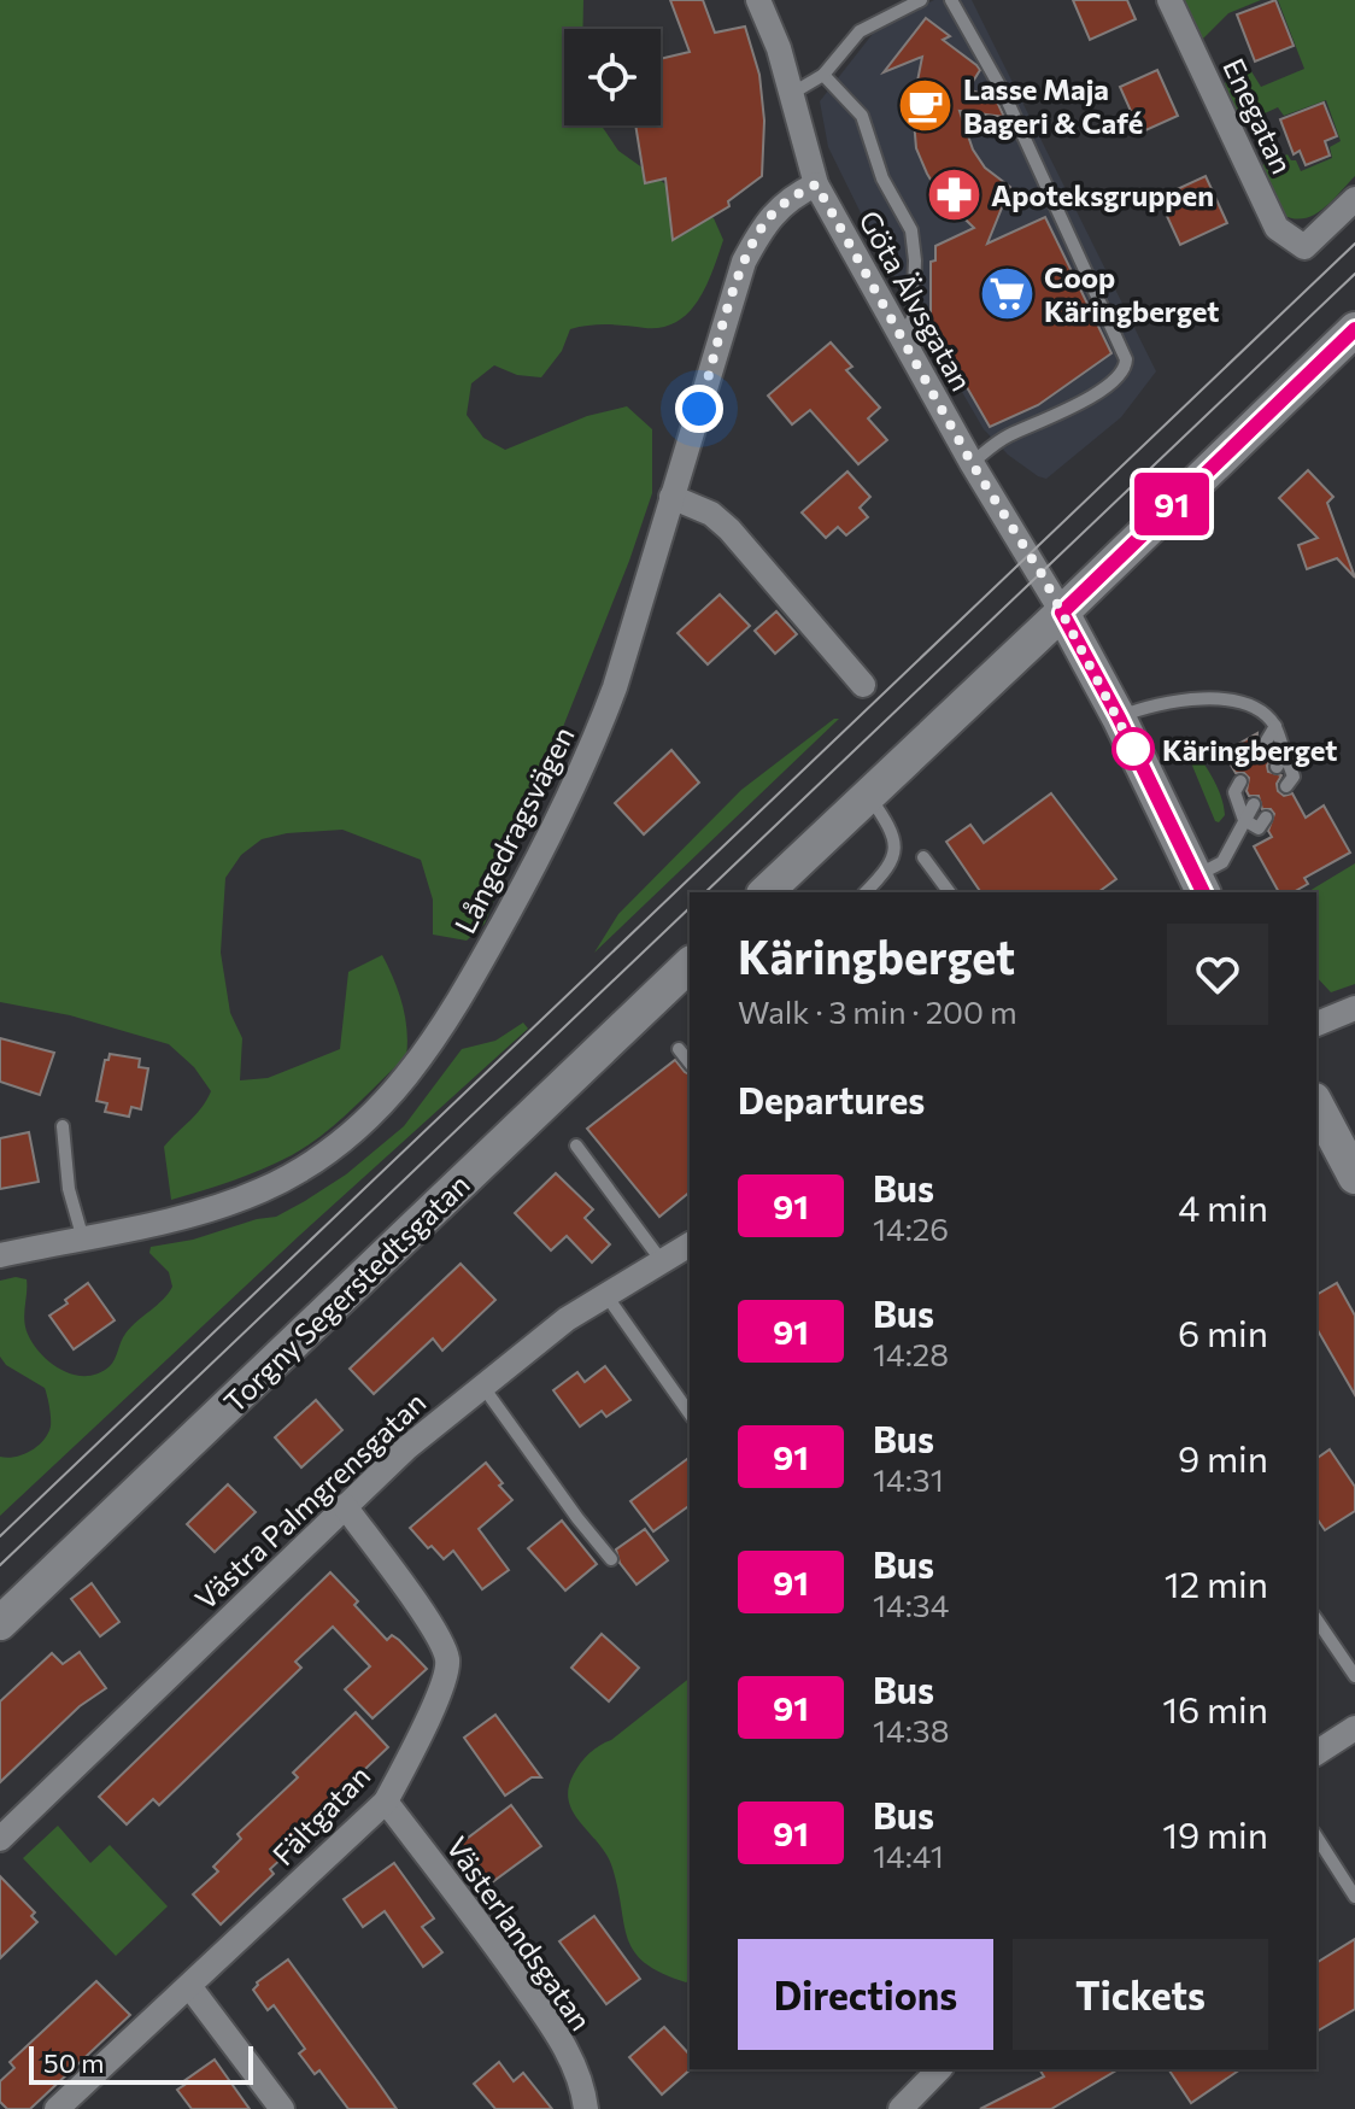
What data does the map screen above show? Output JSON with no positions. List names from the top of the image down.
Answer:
{
  "streets": {
    "street": [
      "Enegatan",
      "Göta Älvsgatan",
      "Långedragsvägen",
      "Torgny Segerstedtsgatan",
      "Västra Palmgrensgatan",
      "Fältgatan",
      "Västerlandsgatan"
    ]
  },
  "crossings": [
    ["Göta Älvsgatan", "Långedragsvägen"],
    ["Västra Palmgrensgatan", "Fältgatan"],
    ["Fältgatan", "Västerlandsgatan"]
  ],
  "places": {
    "cafe": ["Lasse Maja Bageri & Café"],
    "pharmacy": ["Apoteksgruppen"],
    "supermarket": ["Coop Käringberget"],
    "other": ["Käringberget"]
  },
  "lines": ["bus line 91"],
  "scale_bar": "50 m",
  "page": {
    "on_map": "91",
    "heading": [
      ["Käringberget", "Walk · 3 min · 200 m"],
      "Departures"
    ],
    "list": [
      {
        "mark": "91",
        "name": "Bus",
        "note": "14:26",
        "value": "4 min"
      },
      {
        "mark": "91",
        "name": "Bus",
        "note": "14:28",
        "value": "6 min"
      },
      {
        "mark": "91",
        "name": "Bus",
        "note": "14:31",
        "value": "9 min"
      },
      {
        "mark": "91",
        "name": "Bus",
        "note": "14:34",
        "value": "12 min"
      },
      {
        "mark": "91",
        "name": "Bus",
        "note": "14:38",
        "value": "16 min"
      },
      {
        "mark": "91",
        "name": "Bus",
        "note": "14:41",
        "value": "19 min"
      }
    ],
    "buttons": ["Directions", "Tickets"],
    "scale": "50 m"
  }
}
